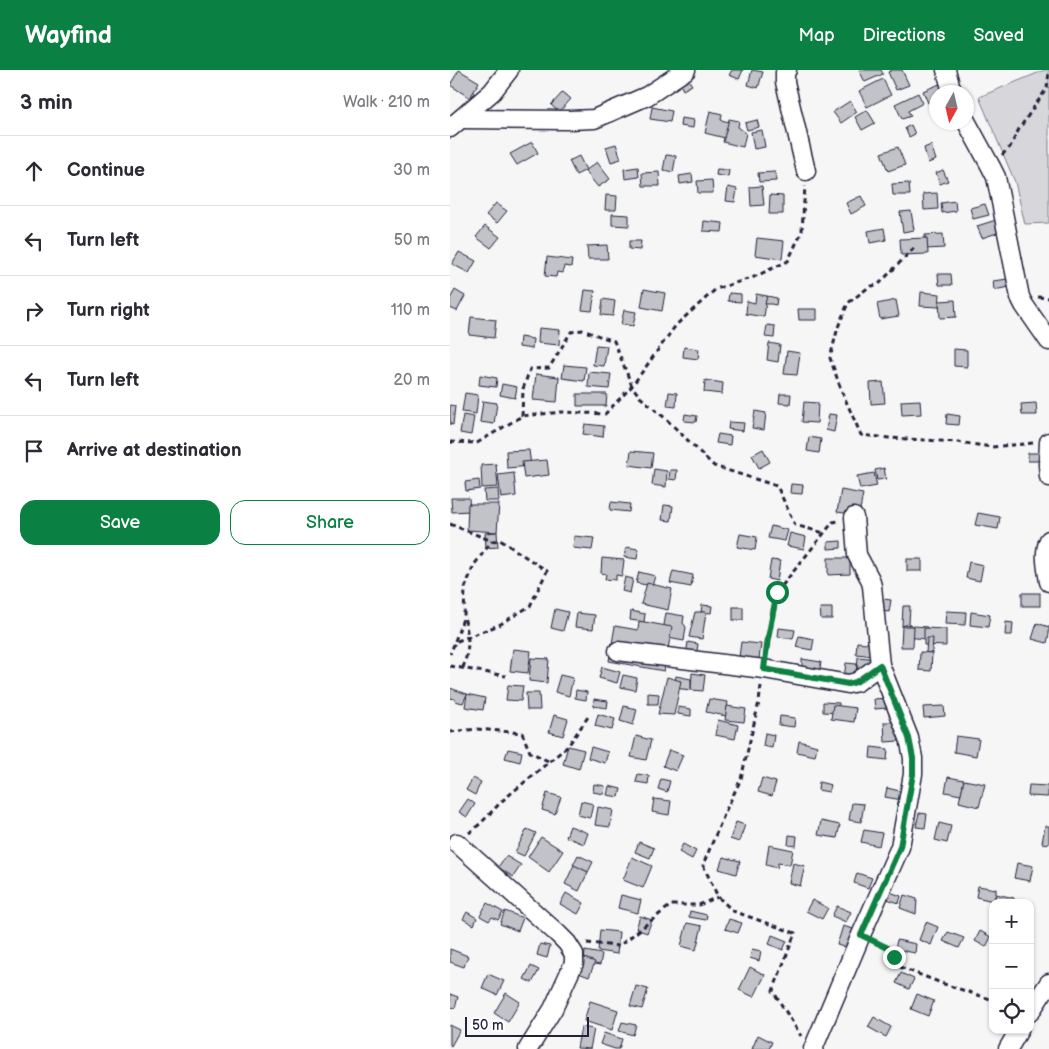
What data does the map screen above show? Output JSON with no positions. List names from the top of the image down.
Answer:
{
  "scale_bar": "50 m",
  "north": "bottom",
  "page": {
    "header": "Wayfind",
    "nav": ["Map", "Directions", "Saved"],
    "heading": ["3 min", "Walk · 210 m"],
    "list": [
      ["Continue", "30 m"],
      ["Turn left", "50 m"],
      ["Turn right", "110 m"],
      ["Turn left", "20 m"],
      "Arrive at destination"
    ],
    "buttons": ["Save", "Share"],
    "map_buttons": ["+", "−"],
    "scale": "50 m"
  }
}
